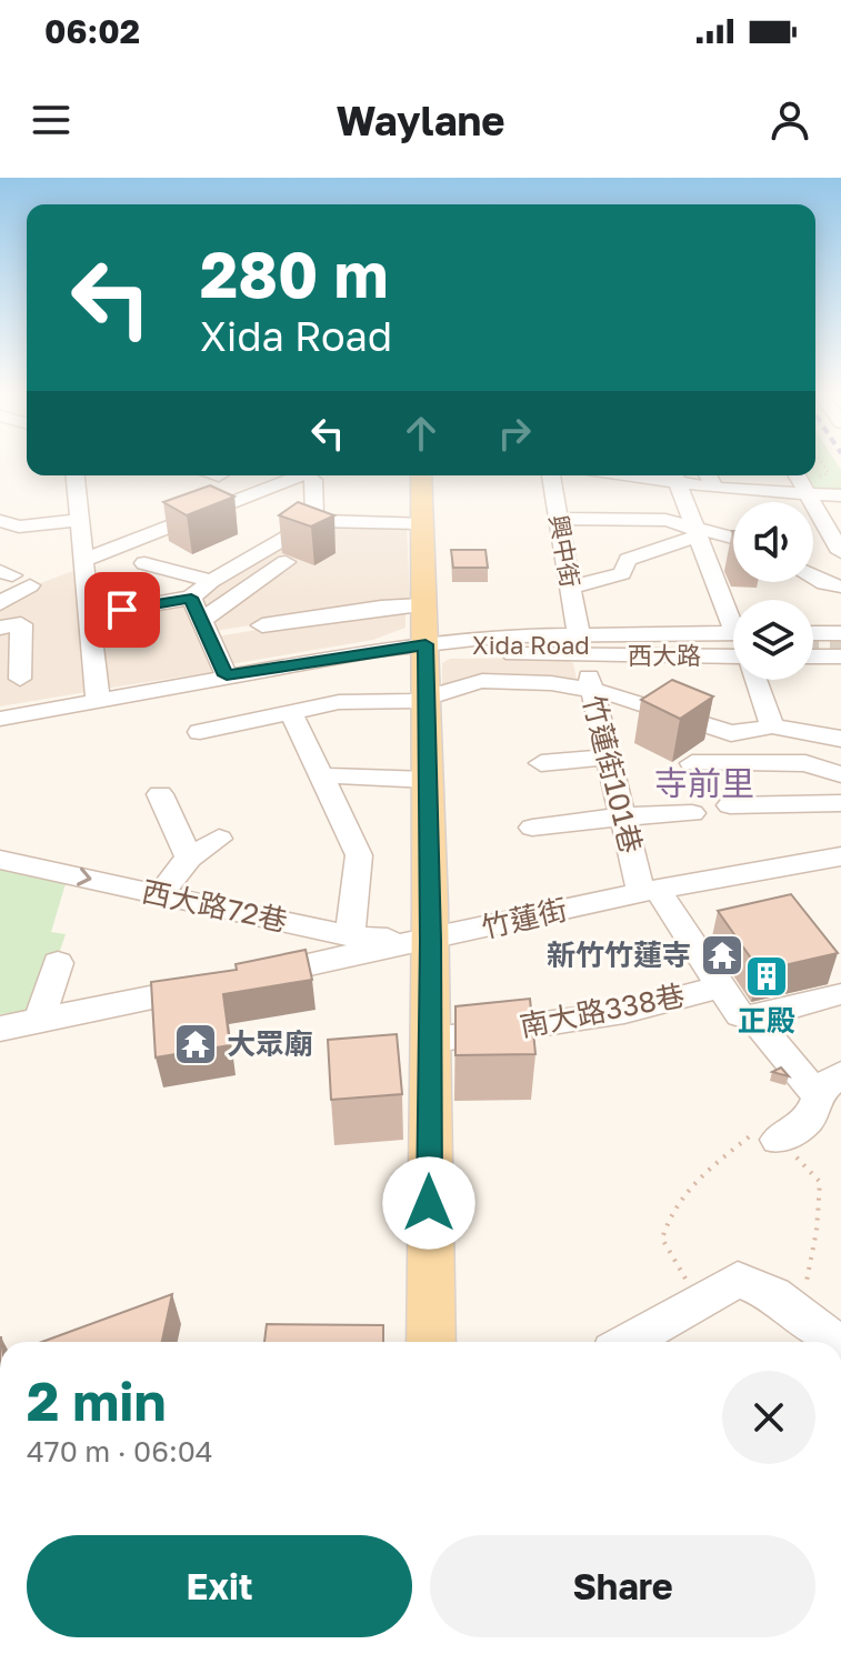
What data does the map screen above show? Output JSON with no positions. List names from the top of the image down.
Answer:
{
  "streets": {
    "street": [
      "興中街",
      "Xida Road",
      "西大路",
      "竹蓮街101巷",
      "西大路72巷",
      "竹蓮街",
      "南大路338巷"
    ]
  },
  "crossings": [
    ["興中街", "西大路"],
    ["興中街", "竹蓮街101巷"],
    ["Xida Road", "西大路"],
    ["西大路", "竹蓮街101巷"],
    ["竹蓮街101巷", "竹蓮街"],
    ["竹蓮街101巷", "南大路338巷"],
    ["西大路72巷", "竹蓮街"],
    ["竹蓮街", "南大路338巷"]
  ],
  "one_way": ["西大路72巷"],
  "districts": ["寺前里"],
  "places": {
    "temple": ["新竹竹蓮寺", "大眾廟"],
    "building": ["正殿"]
  },
  "page": {
    "status": "06:02",
    "header": "Waylane",
    "turn": ["280 m", "Xida Road"],
    "heading": ["2 min", "470 m · 06:04"],
    "buttons": ["Exit", "Share"]
  }
}
